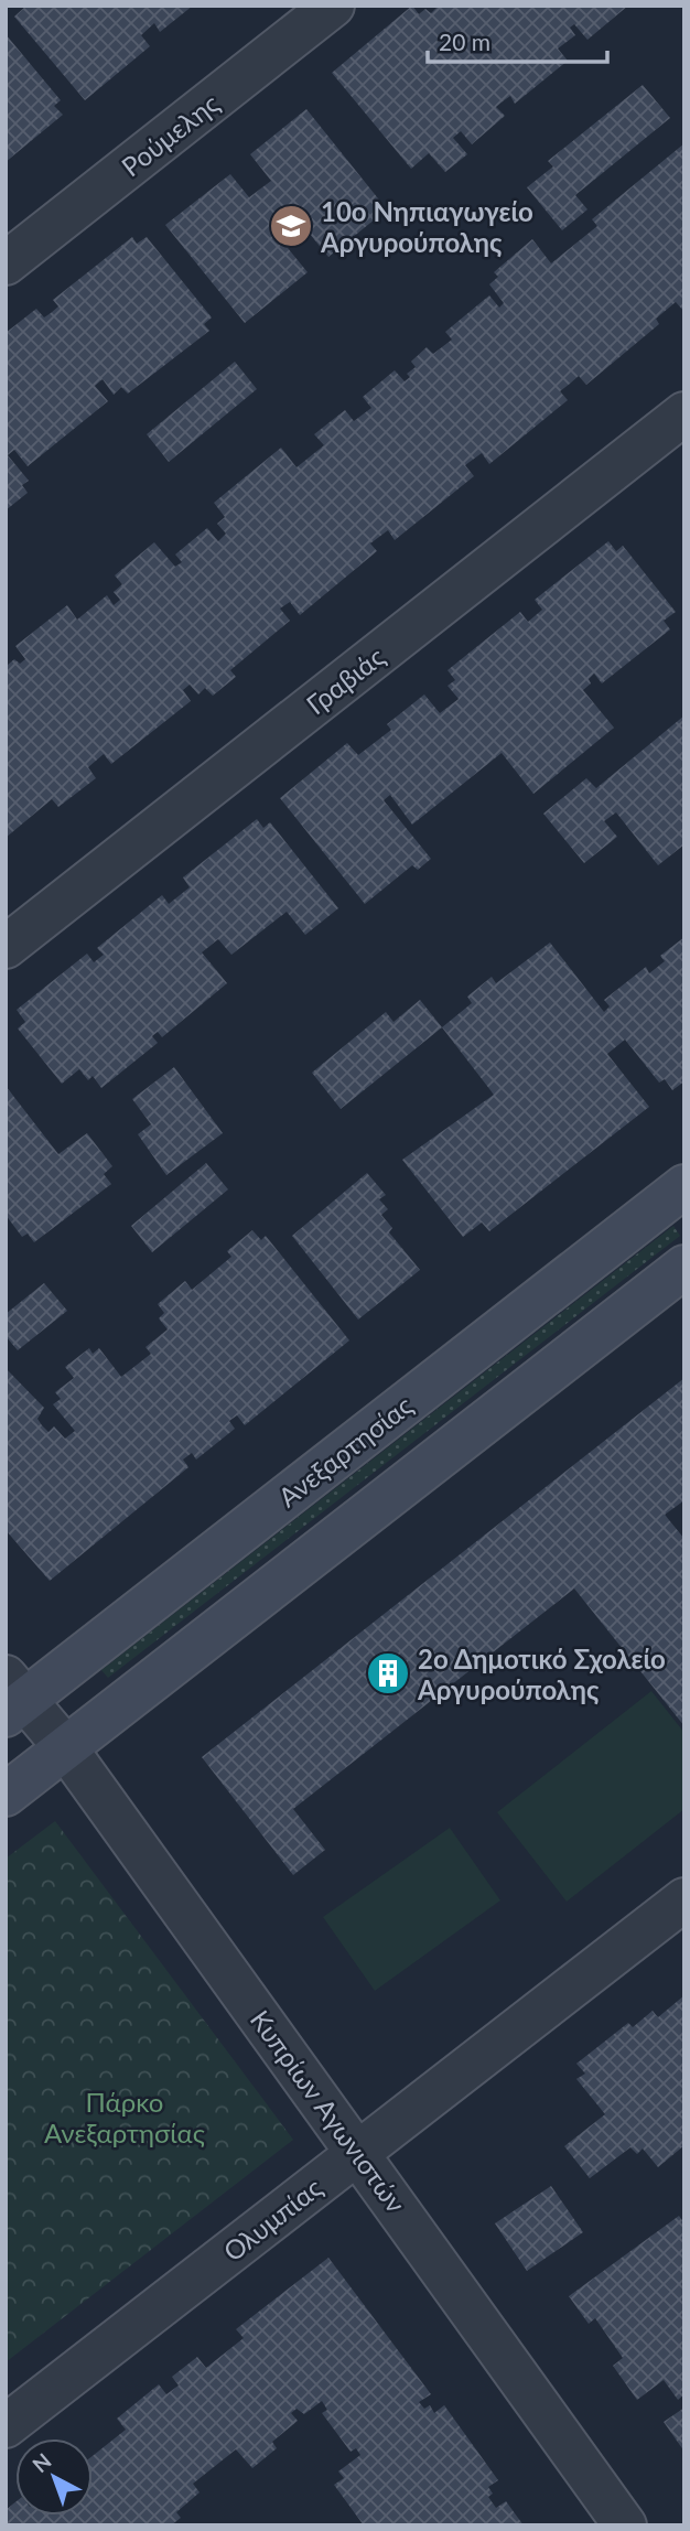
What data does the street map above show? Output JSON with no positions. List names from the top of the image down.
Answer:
{
  "streets": {
    "main road": ["Ανεξαρτησίας"],
    "street": [
      "Ρούμελης",
      "Γραβιάς",
      "Κυπρίων Αγωνιστών",
      "Ολυμπίας"
    ]
  },
  "crossings": [
    ["Ανεξαρτησίας", "Κυπρίων Αγωνιστών"],
    ["Κυπρίων Αγωνιστών", "Ολυμπίας"]
  ],
  "parks": ["Πάρκο Ανεξαρτησίας"],
  "places": {
    "school or university": ["10ο Νηπιαγωγείο Αργυρούπολης"],
    "building": ["2ο Δημοτικό Σχολείο Αργυρούπολης"]
  },
  "scale_bar": "20 m",
  "north": "top left"
}
